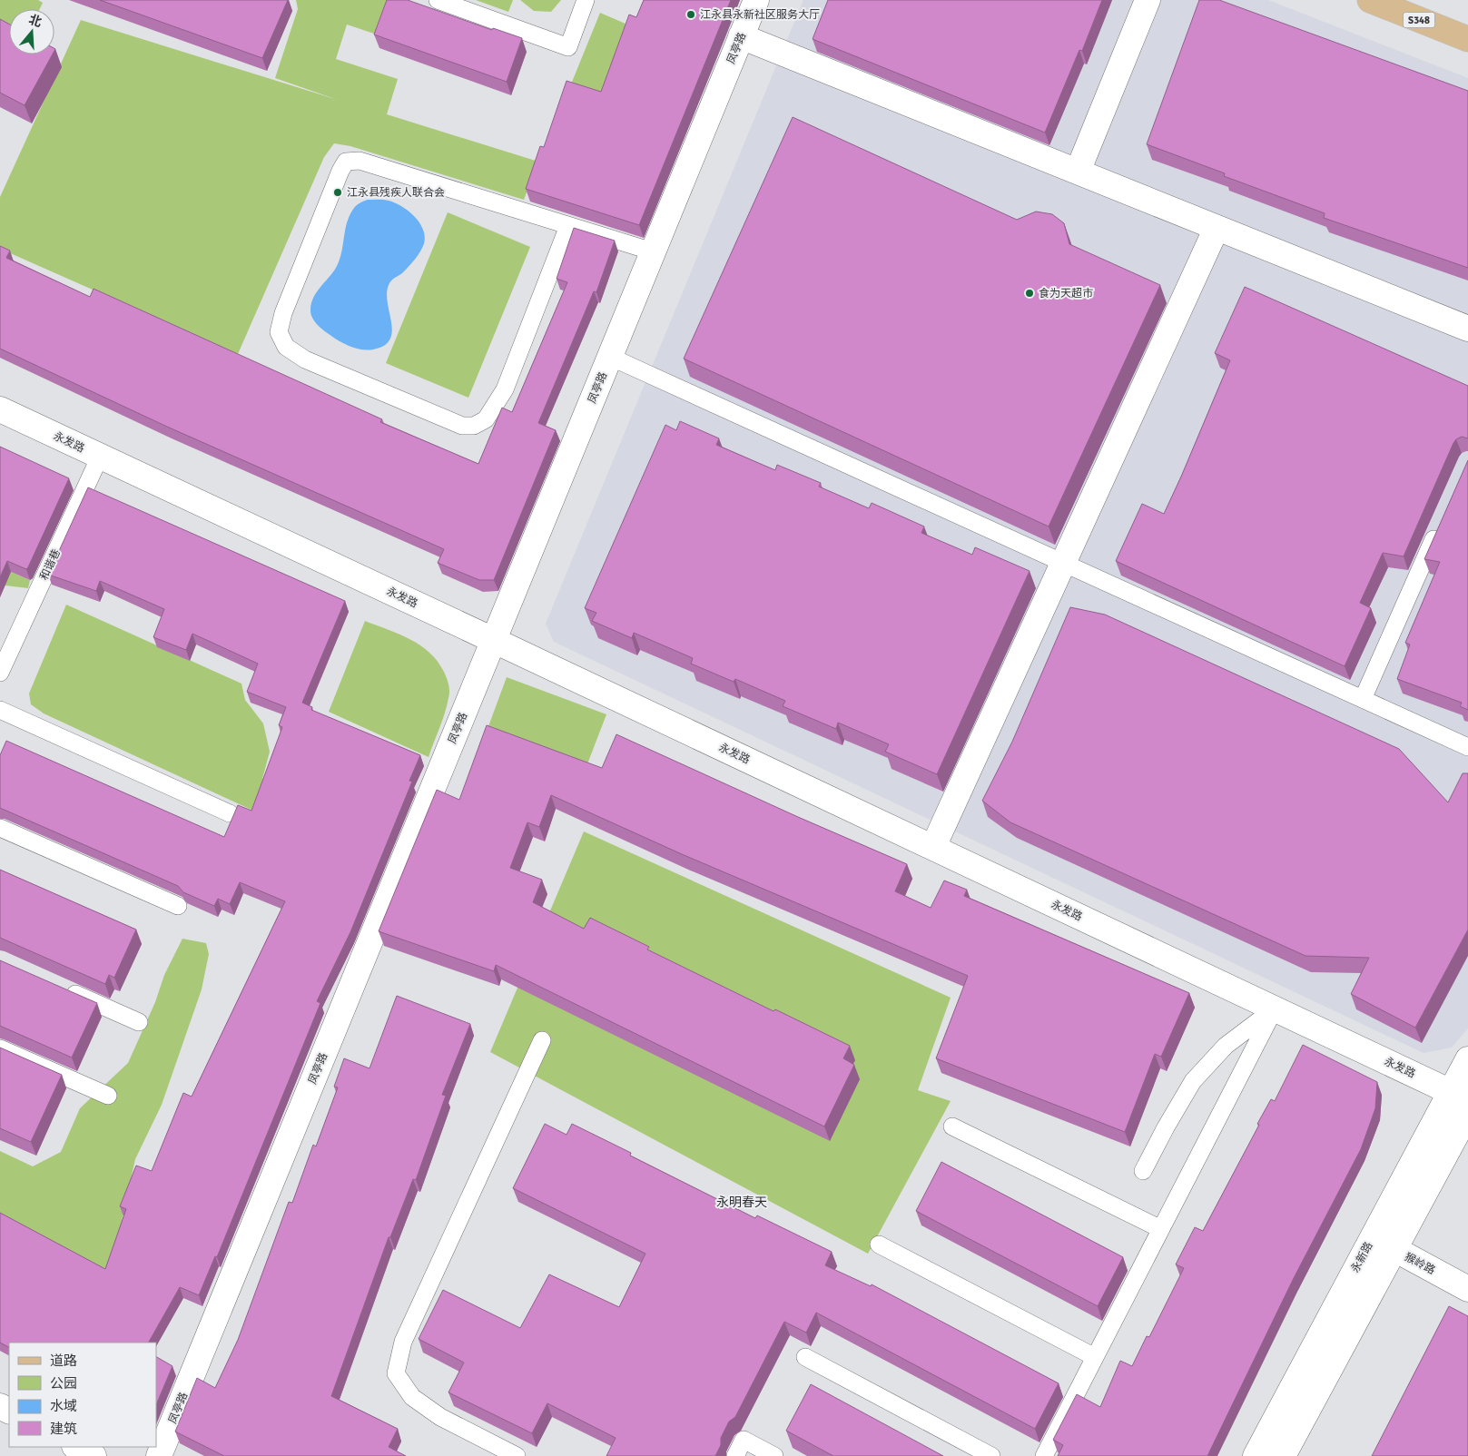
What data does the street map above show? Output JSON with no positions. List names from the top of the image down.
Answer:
{
  "streets": {
    "main road": ["S348"],
    "street": [
      "凤亭路",
      "永发路",
      "永新路",
      "猴岭路"
    ],
    "lane": ["和谐巷"]
  },
  "crossings": [
    ["凤亭路", "永发路"],
    ["永发路", "和谐巷"],
    ["永发路", "永新路"],
    ["永新路", "猴岭路"]
  ],
  "districts": ["永明春天"],
  "places": ["江永县永新社区服务大厅", "江永县残疾人联合会", "食为天超市"],
  "legend": [
    "道路",
    "公园",
    "水域",
    "建筑"
  ],
  "north": "top"
}
